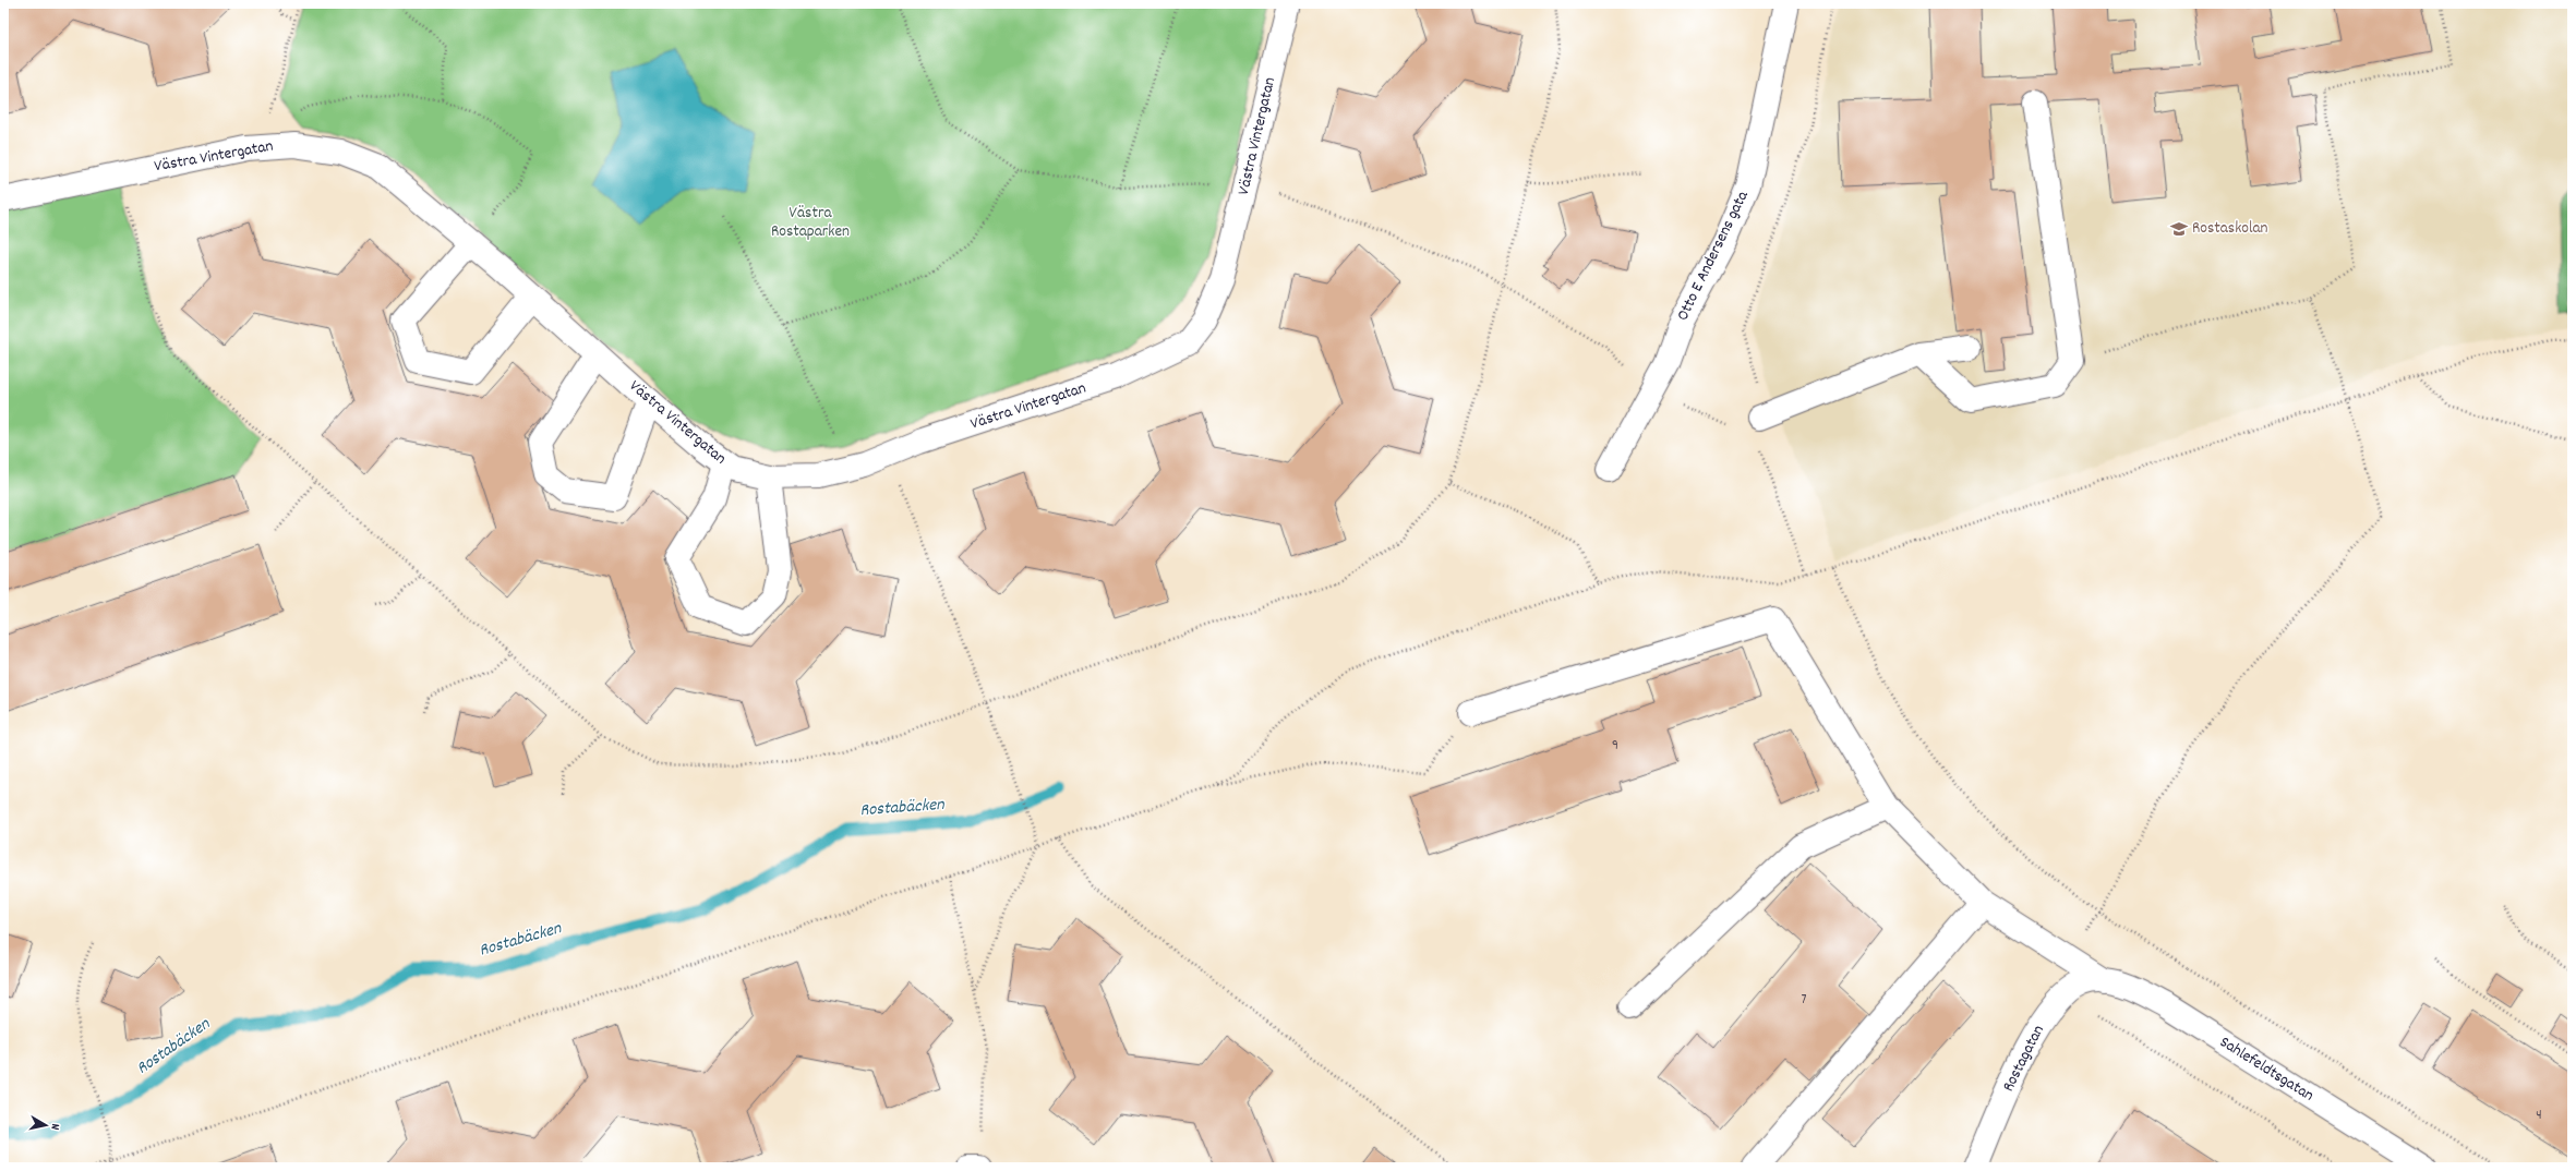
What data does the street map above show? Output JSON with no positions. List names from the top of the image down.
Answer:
{
  "streets": {
    "street": [
      "Västra Vintergatan",
      "Otto E Andersens gata",
      "Rostagatan",
      "Sahlefeldtsgatan"
    ]
  },
  "crossings": [
    ["Rostagatan", "Sahlefeldtsgatan"]
  ],
  "water": ["Rostabäcken"],
  "parks": ["Västra Rostaparken"],
  "places": {
    "school or university": ["Rostaskolan"]
  },
  "house_numbers": ["9", "7", "4"],
  "north": "right"
}
